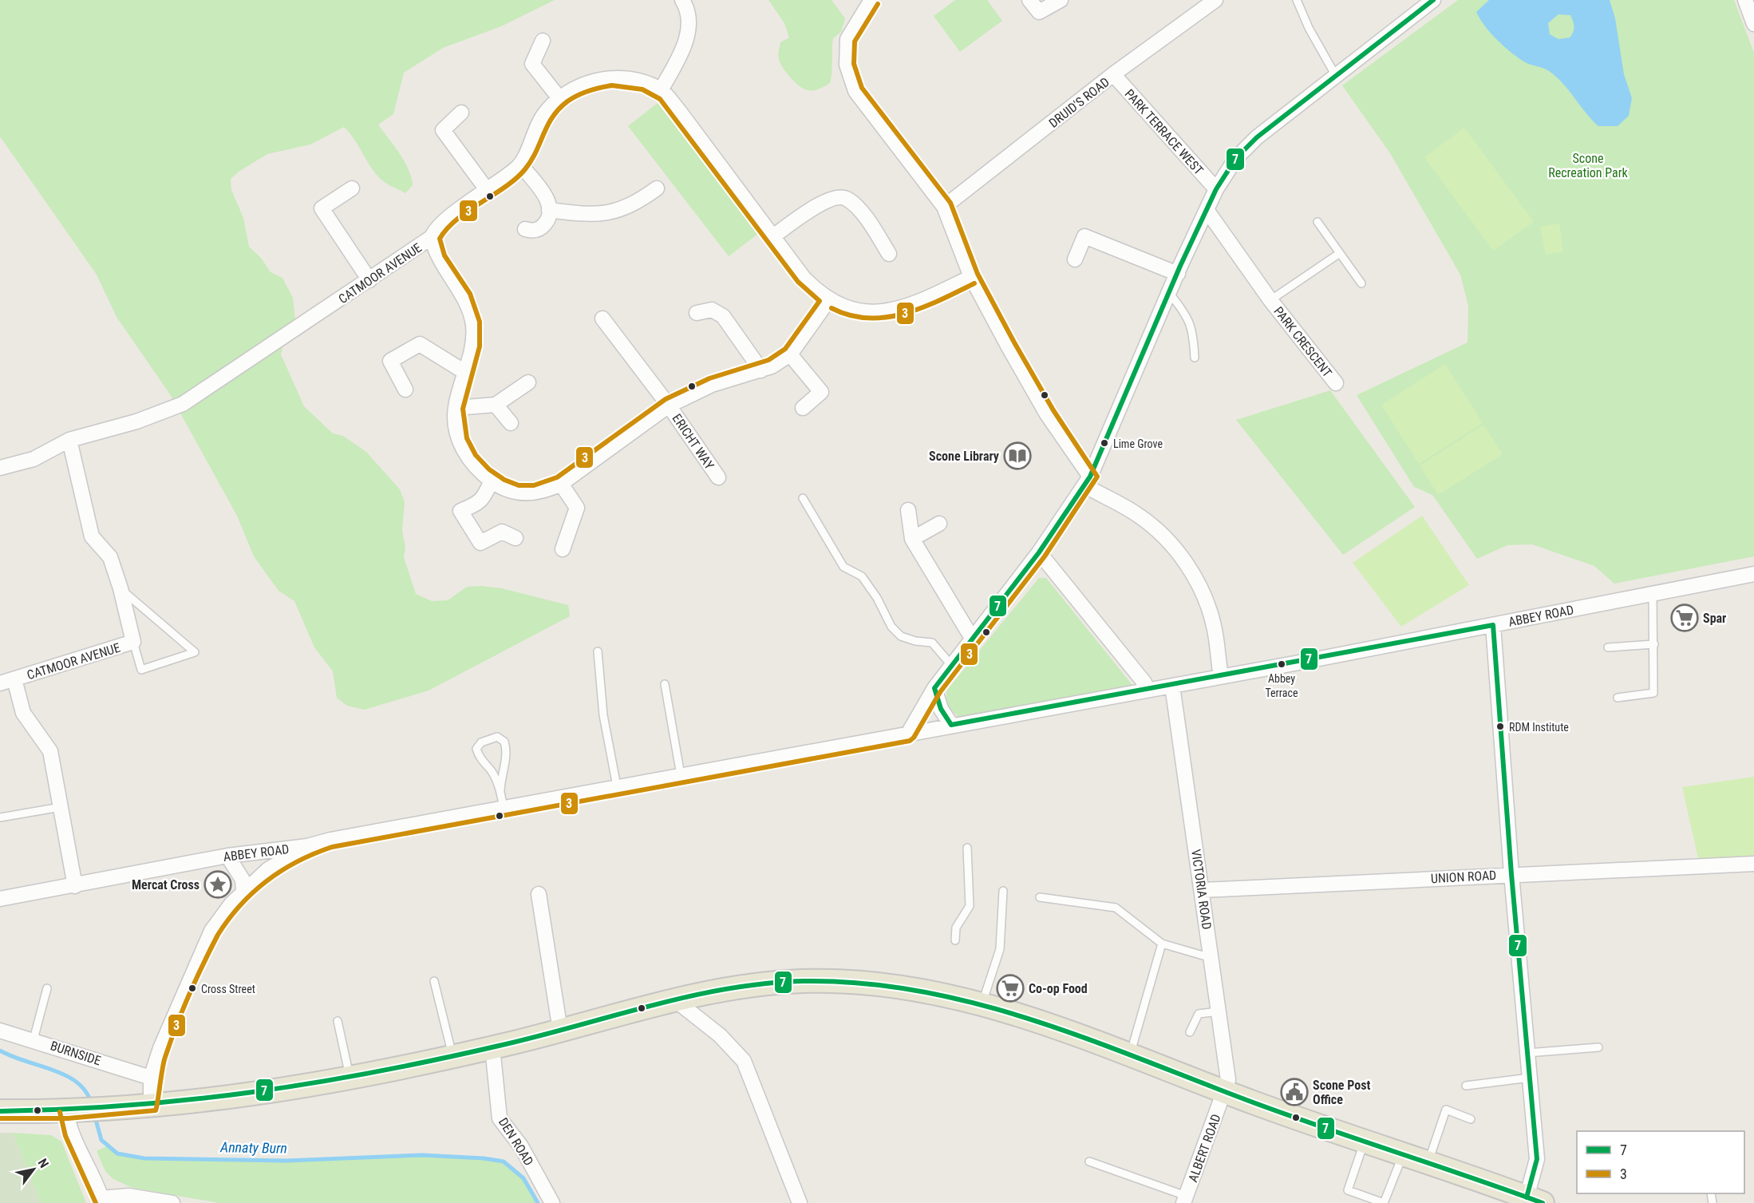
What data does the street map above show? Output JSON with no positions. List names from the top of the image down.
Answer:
{
  "streets": {
    "street": [
      "DRUID'S ROAD",
      "PARK TERRACE WEST",
      "CATMOOR AVENUE",
      "PARK CRESCENT",
      "ERICHT WAY",
      "ABBEY ROAD",
      "UNION ROAD",
      "VICTORIA ROAD",
      "BURNSIDE",
      "DEN ROAD",
      "ALBERT ROAD"
    ]
  },
  "crossings": [
    ["DRUID'S ROAD", "PARK TERRACE WEST"],
    ["ABBEY ROAD", "VICTORIA ROAD"],
    ["UNION ROAD", "VICTORIA ROAD"],
    ["VICTORIA ROAD", "ALBERT ROAD"]
  ],
  "water": ["Annaty Burn"],
  "parks": ["Scone Recreation Park"],
  "places": {
    "other": [
      "Lime Grove",
      "Abbey Terrace",
      "RDM Institute",
      "Cross Street"
    ],
    "library": ["Scone Library"],
    "supermarket": ["Spar", "Co-op Food"],
    "place": ["Mercat Cross"],
    "public building": ["Scone Post Office"]
  },
  "lines": ["transit line 7", "transit line 3"],
  "legend": ["7", "3"],
  "north": "top right"
}
